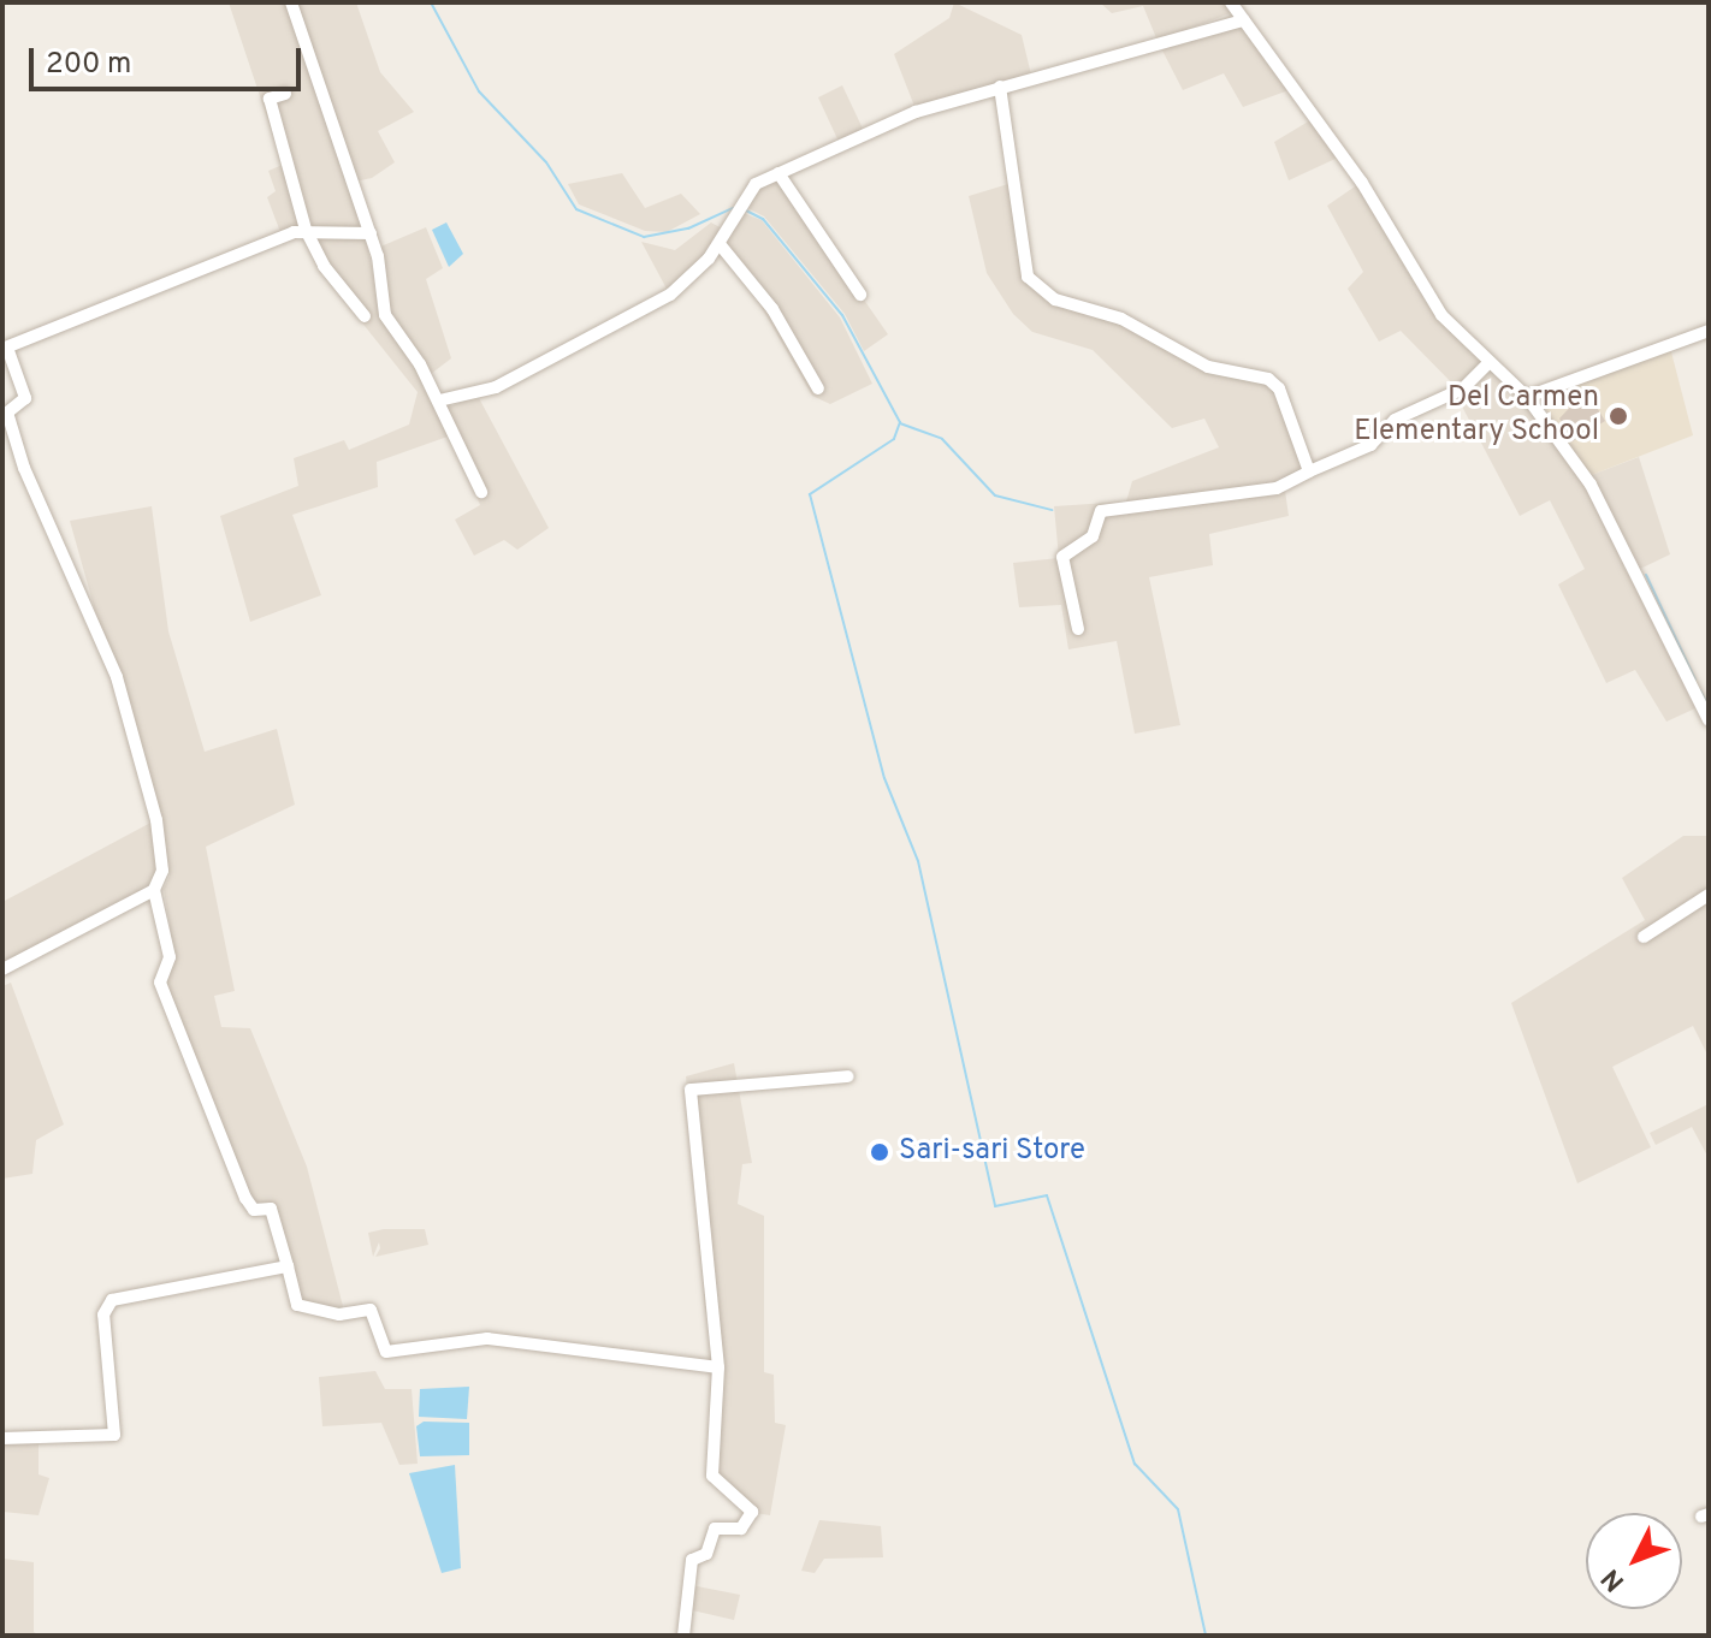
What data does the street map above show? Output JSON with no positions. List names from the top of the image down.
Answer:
{
  "places": ["Del Carmen Elementary School", "Sari-sari Store"],
  "scale_bar": "200 m",
  "north": "bottom left"
}
